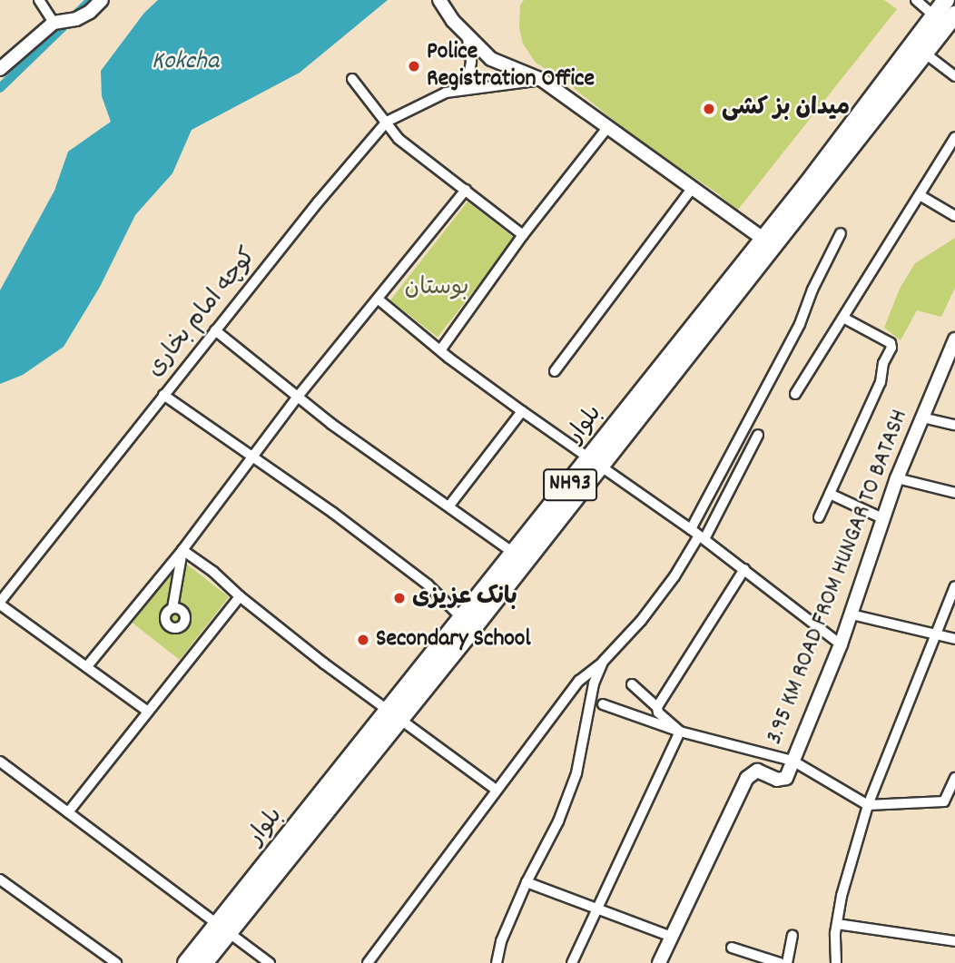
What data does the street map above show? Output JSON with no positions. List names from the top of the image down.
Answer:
{
  "streets": {
    "main road": ["بلوار", "NH93"],
    "street": ["کوچه امام بخاری", "3.95 KM ROAD FROM HUNGAR TO BATASH"]
  },
  "water": ["Kokcha"],
  "parks": ["بوستان"],
  "places": [
    "Police Registration Office",
    "میدان بز کشی",
    "بانک عزیزی",
    "Secondary School"
  ]
}
